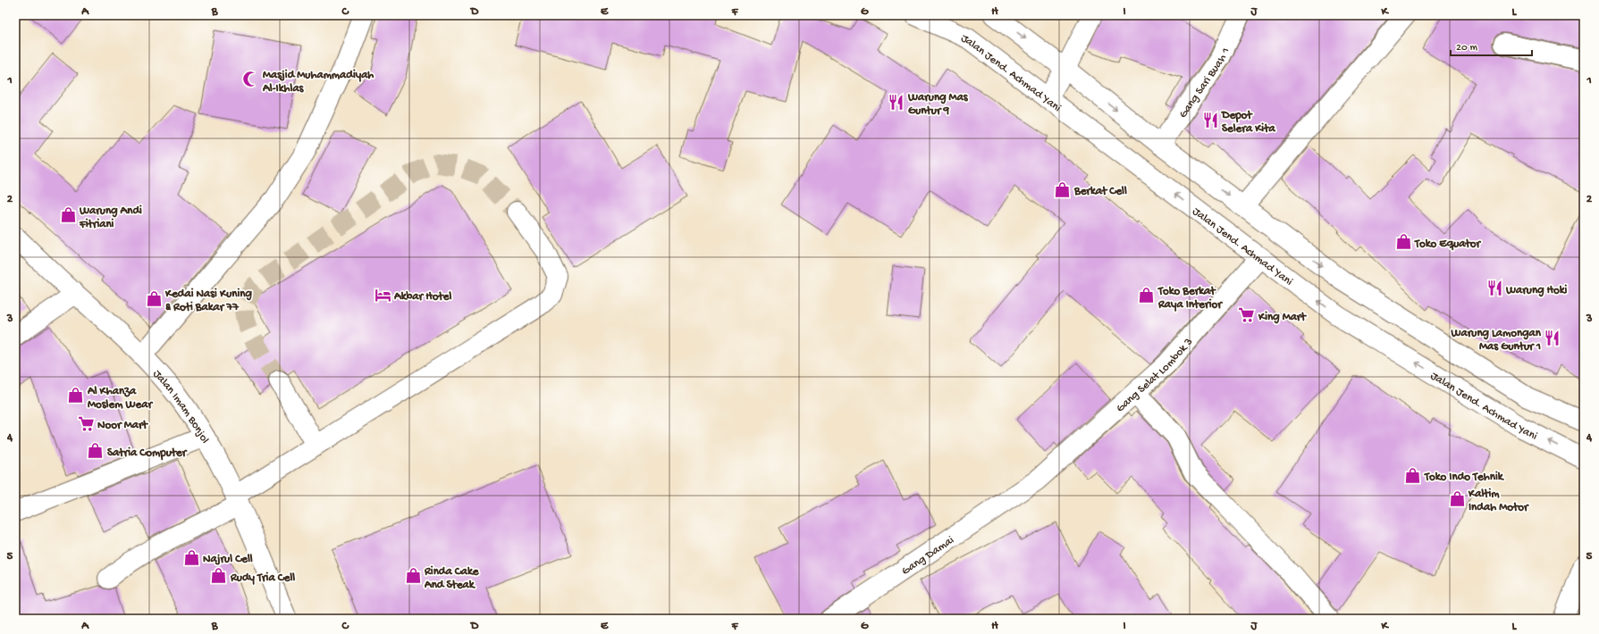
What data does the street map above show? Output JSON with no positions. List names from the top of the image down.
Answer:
{
  "streets": {
    "street": [
      "Jalan Jend. Achmad Yani",
      "Gang Sari Buah 1",
      "Gang Selat Lombok 3",
      "Jalan Imam Bonjol",
      "Gang Damai"
    ]
  },
  "crossings": [
    ["Jalan Jend. Achmad Yani", "Gang Selat Lombok 3"],
    ["Gang Selat Lombok 3", "Gang Damai"]
  ],
  "places": {
    "mosque": ["Masjid Muhammadiyah Al-Ikhlas"],
    "restaurant": [
      "Warung Mas Guntur 9",
      "Depot Selera Kita",
      "Warung Hoki",
      "Warung Lamongan Mas Guntur 1"
    ],
    "shop": [
      "Berkat Cell",
      "Warung Andi Fitriani",
      "Toko Equator",
      "Toko Berkat Raya Interior",
      "Kedai Nasi Kuning & Roti Bakar 77",
      "Al Khanza Moslem Wear",
      "Satria Computer",
      "Toko Indo Tehnik",
      "Kaltim Indah Motor",
      "Najrul Cell",
      "Rudy Tria Cell",
      "Rinda Cake And Steak"
    ],
    "hotel": ["Akbar Hotel"],
    "supermarket": ["King Mart", "Noor Mart"]
  },
  "scale_bar": "20 m",
  "grid": {
    "columns": [
      "A",
      "B",
      "C",
      "D",
      "E",
      "F",
      "G",
      "H",
      "I",
      "J",
      "K",
      "L"
    ],
    "rows": [
      "1",
      "2",
      "3",
      "4",
      "5"
    ]
  }
}
